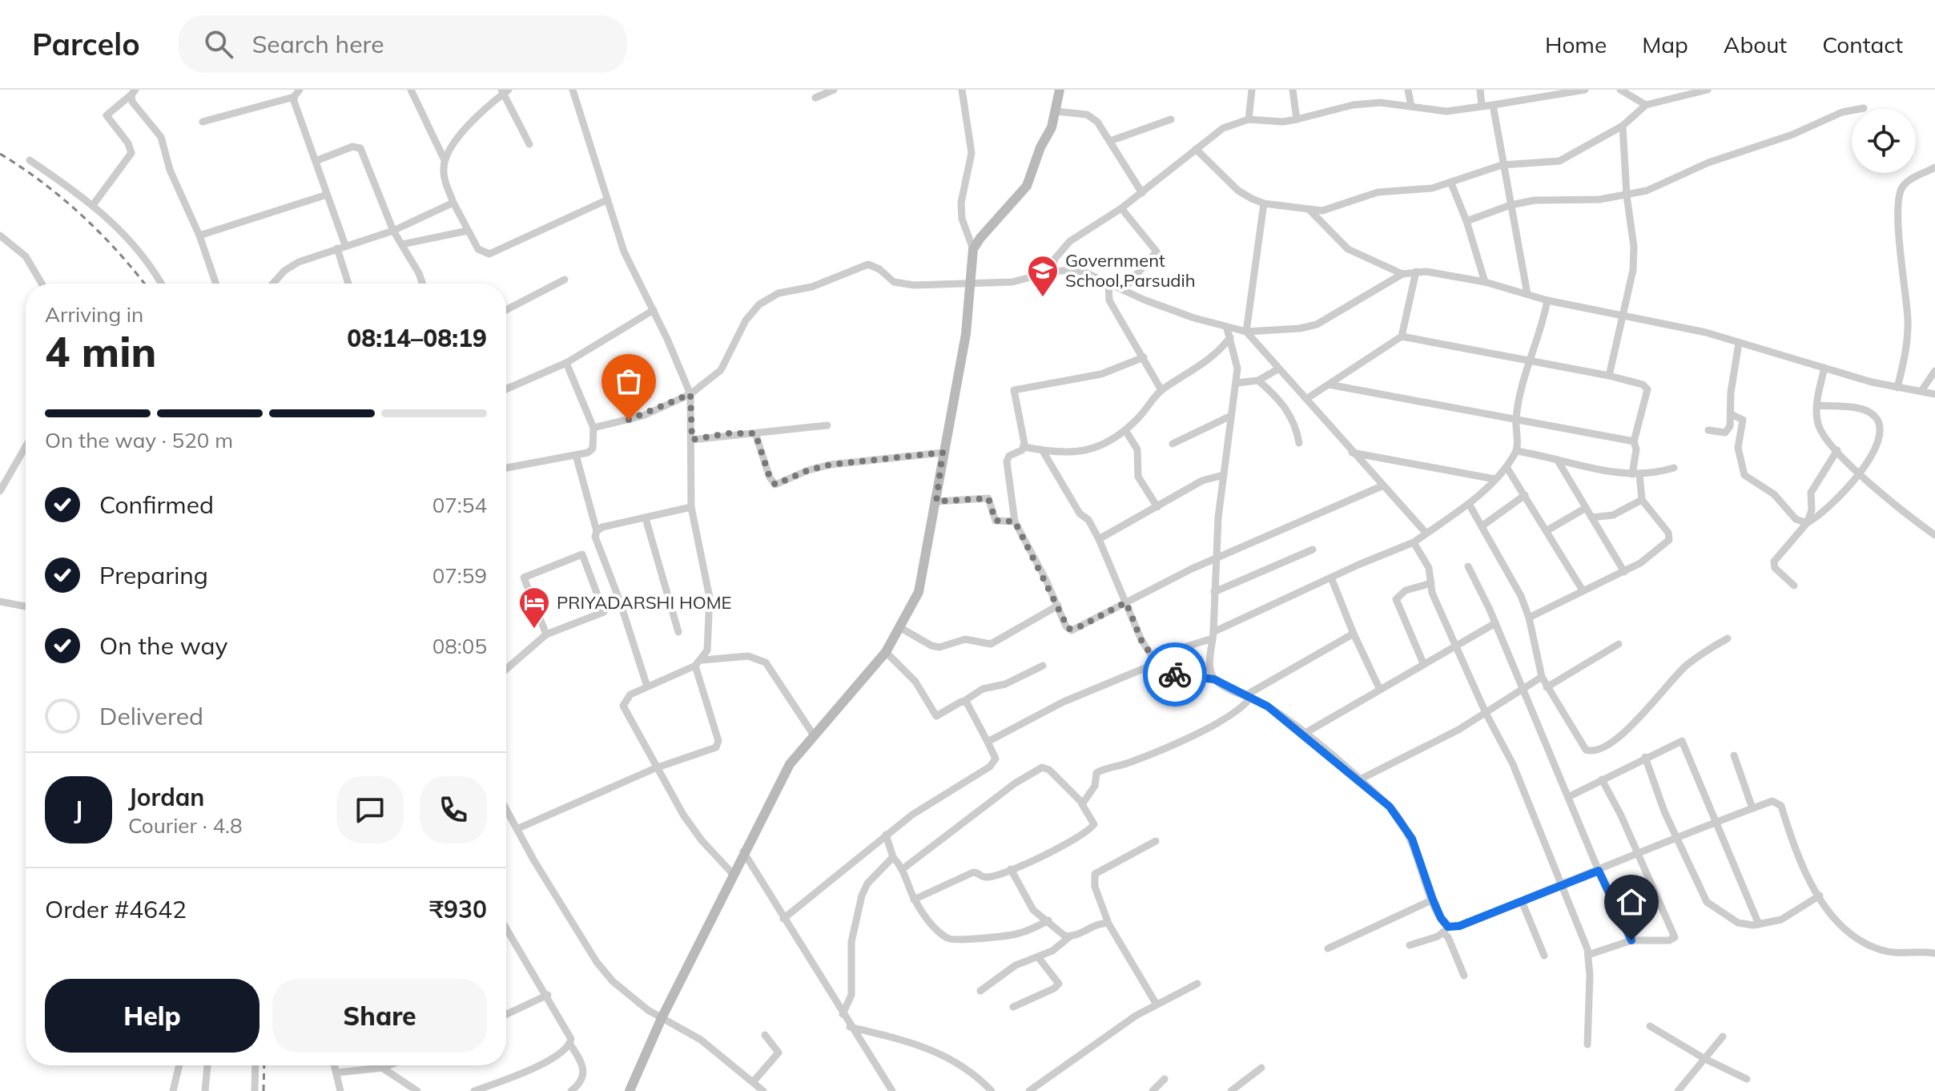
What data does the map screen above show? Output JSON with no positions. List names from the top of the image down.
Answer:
{
  "places": {
    "school or university": ["Government School,Parsudih"],
    "hotel": ["PRIYADARSHI HOME"]
  },
  "page": {
    "header": "Parcelo",
    "search": "Search here",
    "nav": [
      "Home",
      "Map",
      "About",
      "Contact"
    ],
    "heading": ["4 min", "Arriving in", "08:14–08:19"],
    "panel": [
      "Jordan",
      "Courier · 4.8",
      "Order #4642",
      "₹930"
    ],
    "bar": "On the way · 520 m",
    "list": [
      ["Confirmed", "07:54"],
      ["Preparing", "07:59"],
      ["On the way", "08:05"],
      "Delivered"
    ],
    "round": "J",
    "buttons": ["Help", "Share"]
  }
}
